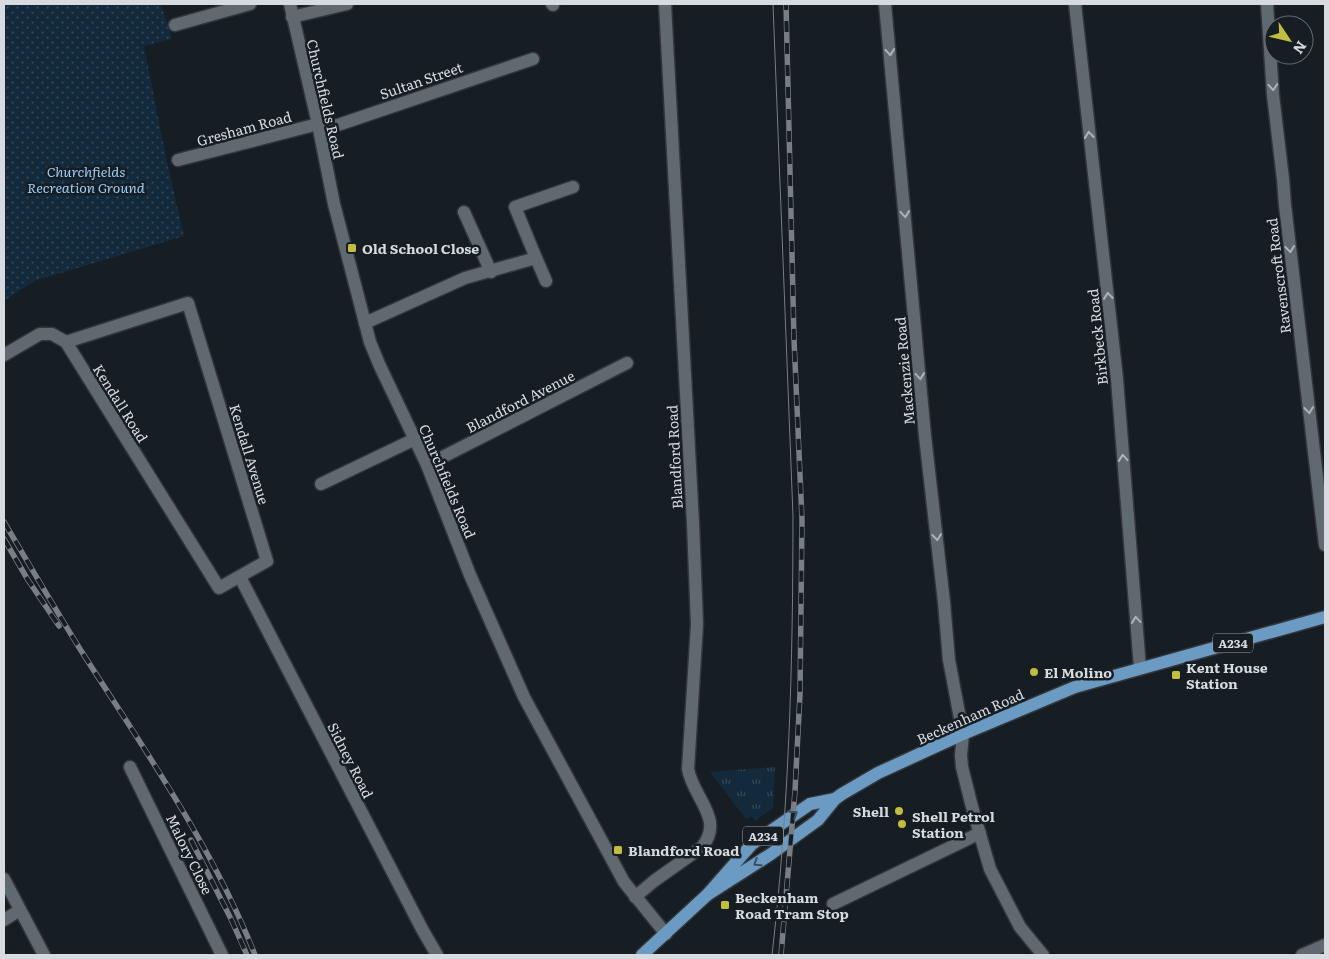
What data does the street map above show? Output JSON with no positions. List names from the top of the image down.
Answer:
{
  "streets": {
    "main road": ["A234", "Beckenham Road"],
    "street": [
      "Sultan Street",
      "Churchfields Road",
      "Gresham Road",
      "Ravenscroft Road",
      "Birkbeck Road",
      "Mackenzie Road",
      "Blandford Avenue",
      "Kendall Road",
      "Kendall Avenue",
      "Blandford Road",
      "Sidney Road",
      "Malory Close"
    ]
  },
  "crossings": [
    ["Sultan Street", "Churchfields Road"],
    ["Sultan Street", "Gresham Road"],
    ["Churchfields Road", "Gresham Road"],
    ["Churchfields Road", "Blandford Avenue"],
    ["Churchfields Road", "Blandford Road"],
    ["Churchfields Road", "Beckenham Road"],
    ["Birkbeck Road", "Beckenham Road"],
    ["Mackenzie Road", "Beckenham Road"],
    ["Kendall Road", "Kendall Avenue"],
    ["Kendall Avenue", "Sidney Road"]
  ],
  "one_way": ["Ravenscroft Road", "Birkbeck Road", "Mackenzie Road"],
  "parks": ["Churchfields Recreation Ground"],
  "places": {
    "transit": [
      "Old School Close",
      "Kent House Station",
      "Blandford Road",
      "Beckenham Road Tram Stop"
    ],
    "other": ["El Molino", "Shell", "Shell Petrol Station"]
  },
  "north": "bottom right"
}
